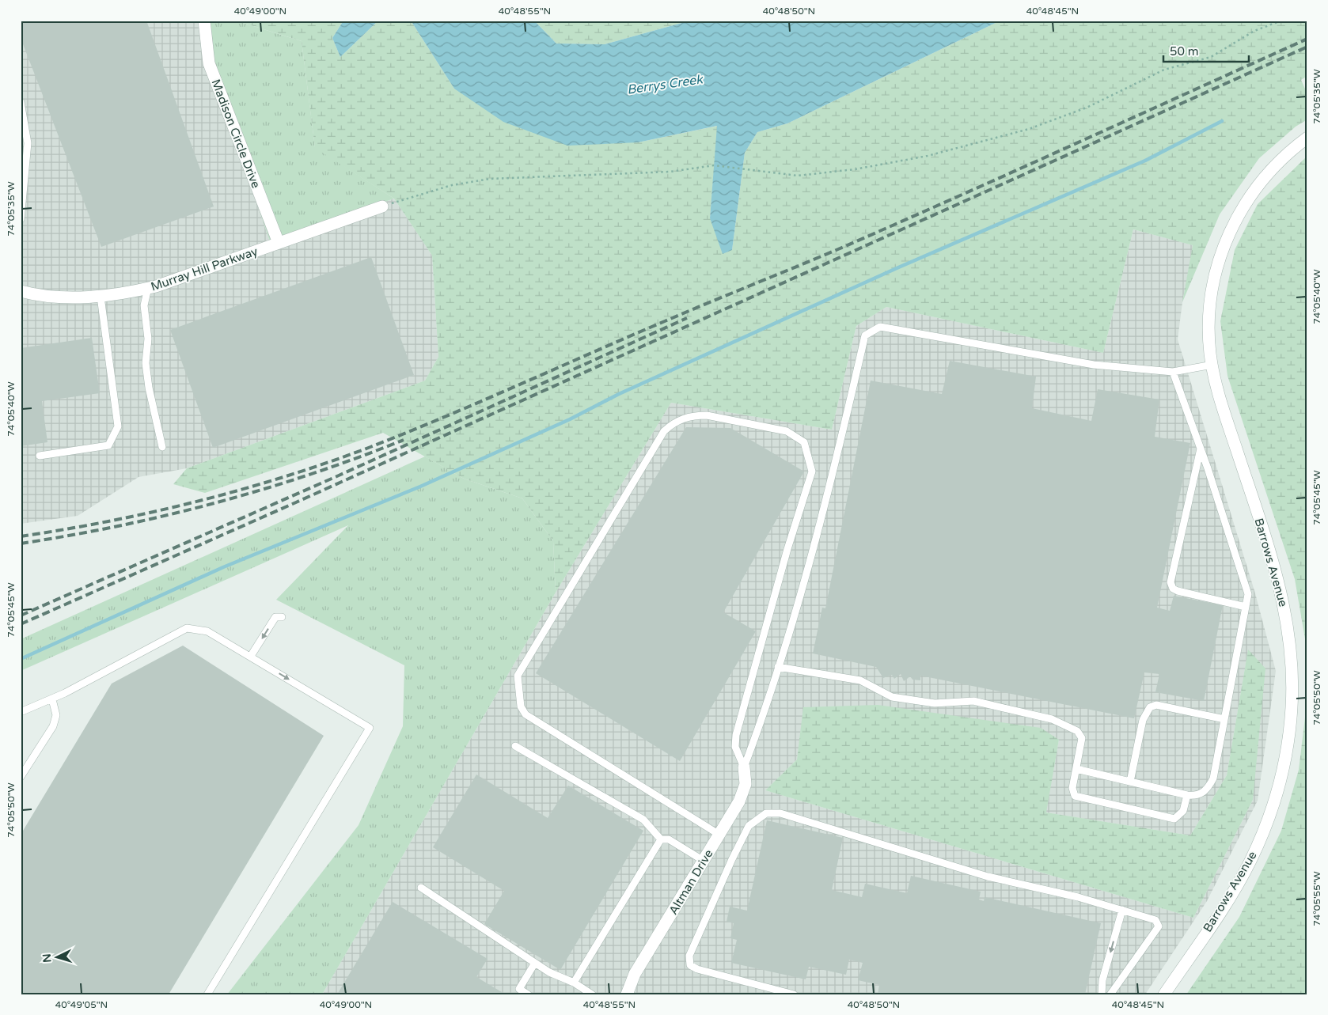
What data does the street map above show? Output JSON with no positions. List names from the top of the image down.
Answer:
{
  "streets": {
    "street": [
      "Madison Circle Drive",
      "Murray Hill Parkway",
      "Barrows Avenue",
      "Altman Drive"
    ]
  },
  "crossings": [
    ["Madison Circle Drive", "Murray Hill Parkway"]
  ],
  "water": ["Berrys Creek"],
  "scale_bar": "50 m",
  "north": "left",
  "coordinates": [
    "40°49'00\"N",
    "40°48'55\"N",
    "40°48'50\"N",
    "40°48'45\"N",
    "74°05'35\"W",
    "74°05'40\"W",
    "74°05'45\"W",
    "74°05'50\"W",
    "74°05'55\"W",
    "40°49'05\"N"
  ]
}
